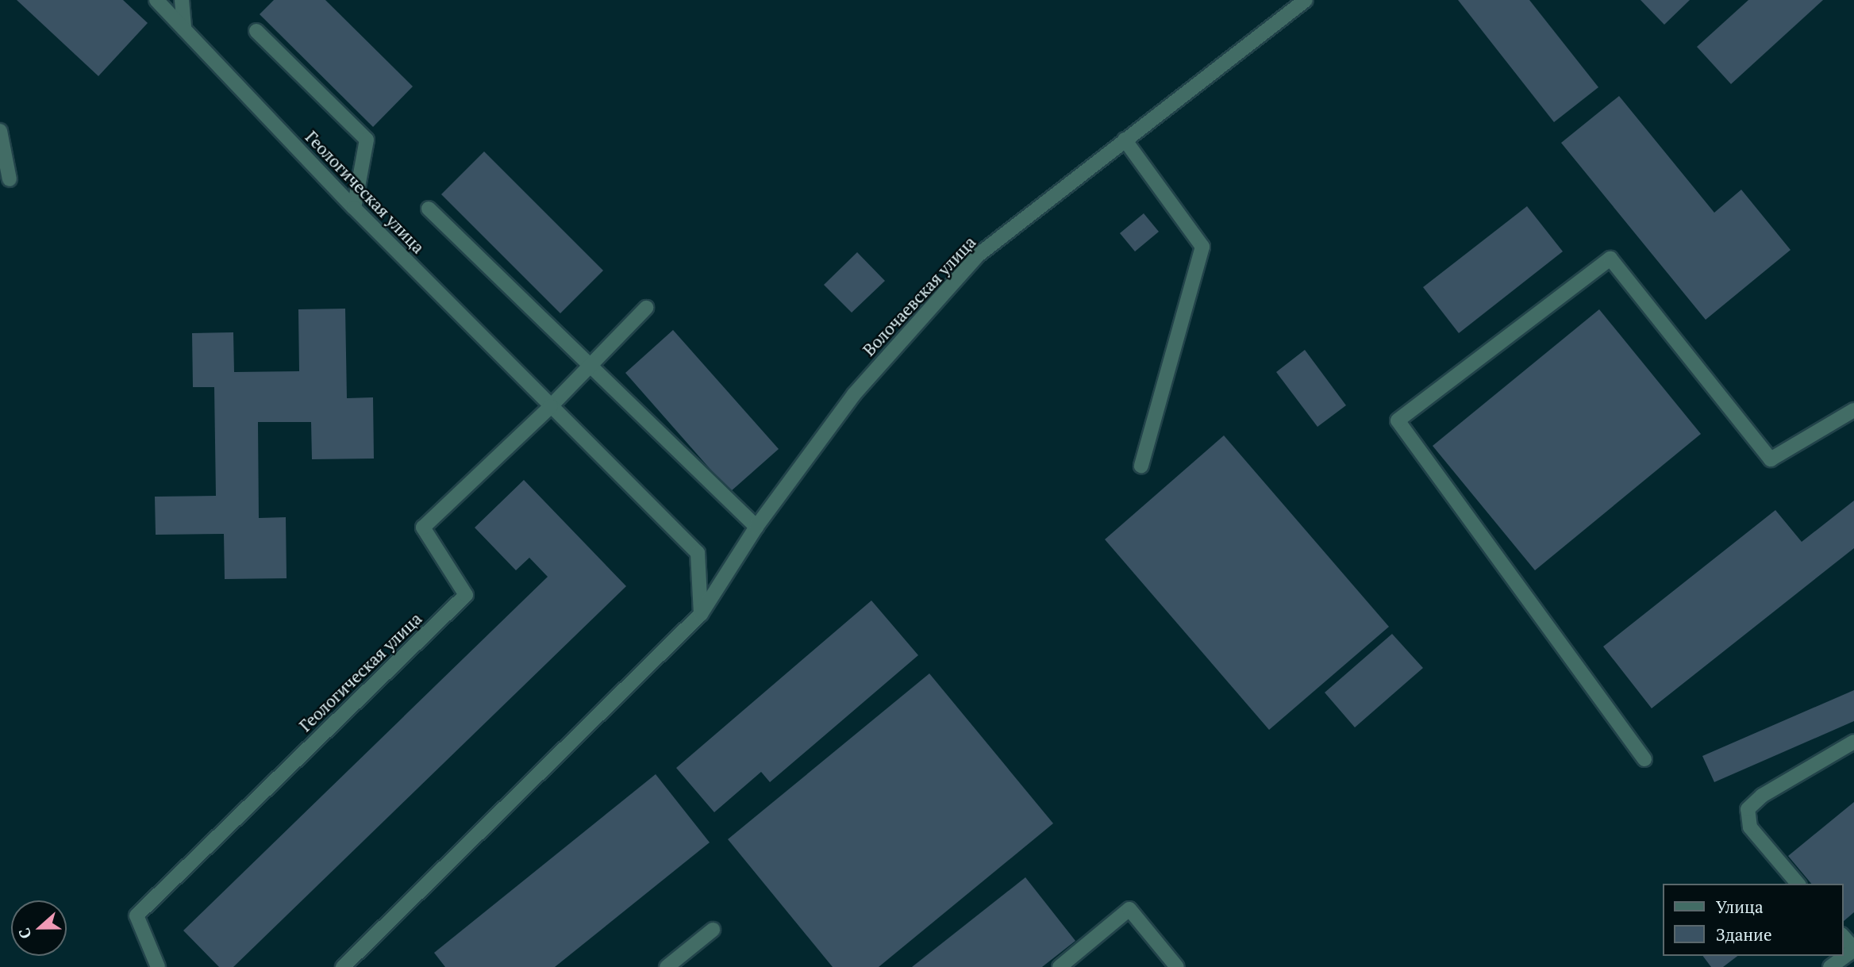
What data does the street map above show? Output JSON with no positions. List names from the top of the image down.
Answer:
{
  "streets": {
    "street": ["Геологическая улица", "Волочаевская улица"]
  },
  "crossings": [
    ["Геологическая улица", "Волочаевская улица"]
  ],
  "legend": ["Улица", "Здание"],
  "north": "left"
}
